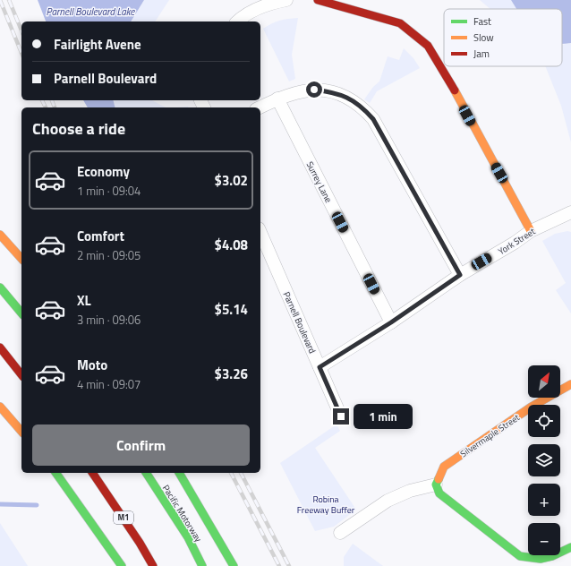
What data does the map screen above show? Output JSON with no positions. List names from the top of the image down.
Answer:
{
  "streets": {
    "main road": ["Silvermaple Street", "Pacific Motorway", "M1"],
    "street": ["Surrey Lane", "York Street", "Parnell Boulevard"]
  },
  "crossings": [
    ["Surrey Lane", "York Street"],
    ["York Street", "Parnell Boulevard"]
  ],
  "water": ["Parnell Boulevard Lake"],
  "parks": ["Robina Freeway Buffer"],
  "legend": ["Fast", "Slow", "Jam"],
  "north": "top right",
  "page": {
    "banner": ["Fairlight Avene", "Parnell Boulevard"],
    "heading": "Choose a ride",
    "list": [
      {
        "name": "Economy",
        "note": "1 min · 09:04",
        "value": "$3.02"
      },
      {
        "name": "Comfort",
        "note": "2 min · 09:05",
        "value": "$4.08"
      },
      {
        "name": "XL",
        "note": "3 min · 09:06",
        "value": "$5.14"
      },
      {
        "name": "Moto",
        "note": "4 min · 09:07",
        "value": "$3.26"
      }
    ],
    "map_buttons": ["+", "−"],
    "bubble": "1 min",
    "buttons": "Confirm"
  }
}
